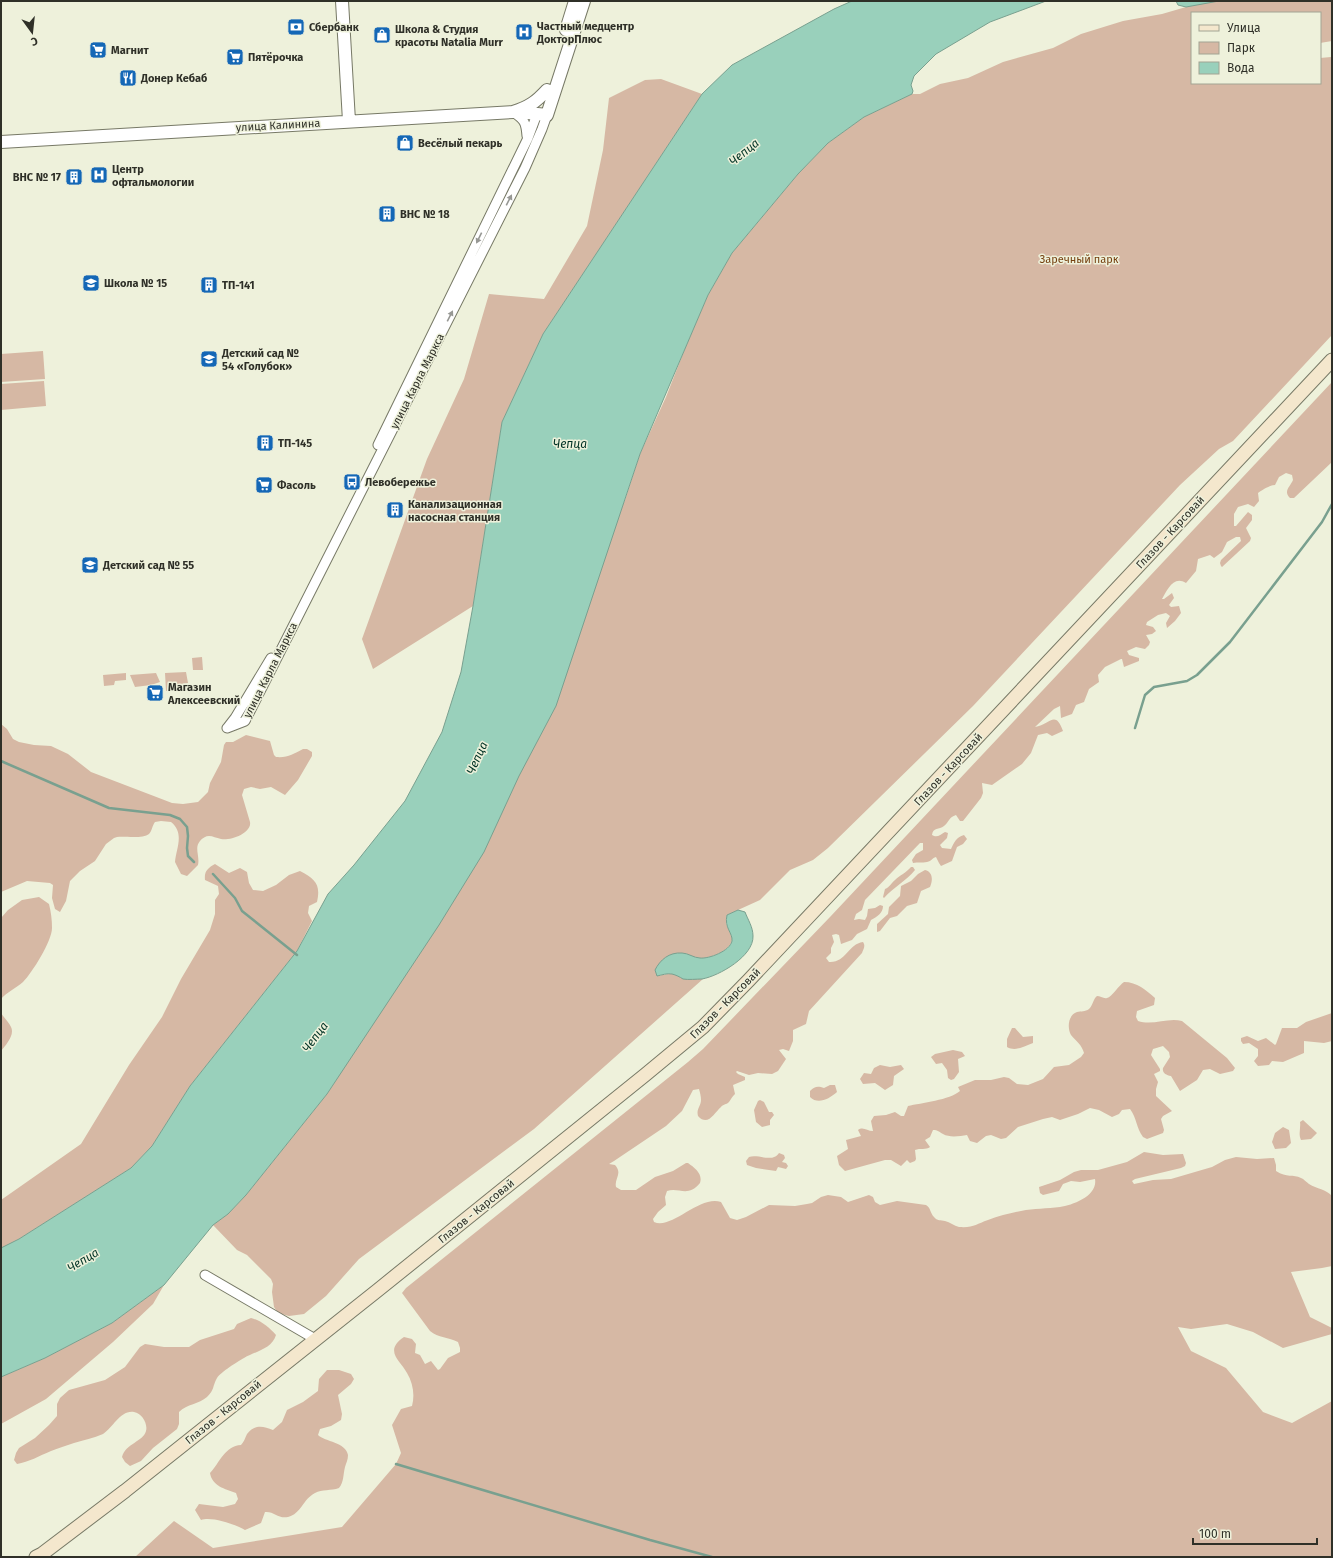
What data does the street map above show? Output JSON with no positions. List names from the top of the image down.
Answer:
{
  "streets": {
    "main road": ["Глазов - Карсовай"],
    "street": ["улица Калинина", "улица Карла Маркса"]
  },
  "crossings": [
    ["улица Калинина", "улица Карла Маркса"]
  ],
  "water": ["Чепца"],
  "parks": ["Заречный парк"],
  "places": {
    "bank": ["Сбербанк"],
    "hospital": ["Частный медцентр ДокторПлюс", "Центр офтальмологии"],
    "shop": ["Школа & Студия красоты Natalia Murr", "Весёлый пекарь"],
    "supermarket": [
      "Магнит",
      "Пятёрочка",
      "Фасоль",
      "Магазин Алексеевский"
    ],
    "restaurant": ["Донер Кебаб"],
    "building": [
      "ВНС № 17",
      "ВНС № 18",
      "ТП-141",
      "ТП-145",
      "Канализационная насосная станция"
    ],
    "school or university": ["Школа № 15", "Детский сад № 54 «Голубок»", "Детский сад № 55"],
    "bus stop": ["Левобережье"]
  },
  "legend": ["Улица", "Парк", "Вода"],
  "scale_bar": "100 m",
  "north": "bottom"
}
